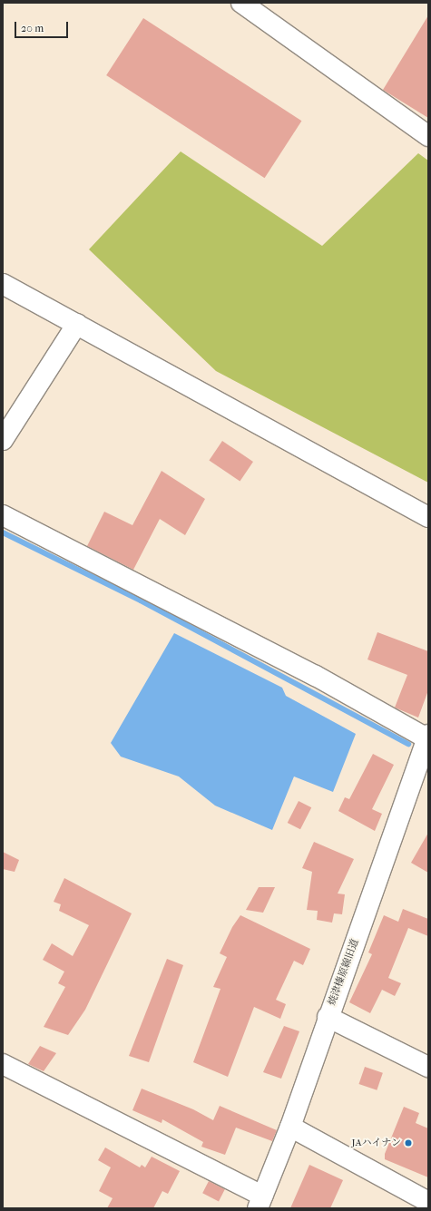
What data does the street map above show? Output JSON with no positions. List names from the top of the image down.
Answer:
{
  "streets": {
    "street": ["焼津榛原線旧道"]
  },
  "places": ["JAハイナン"],
  "scale_bar": "20 m"
}
